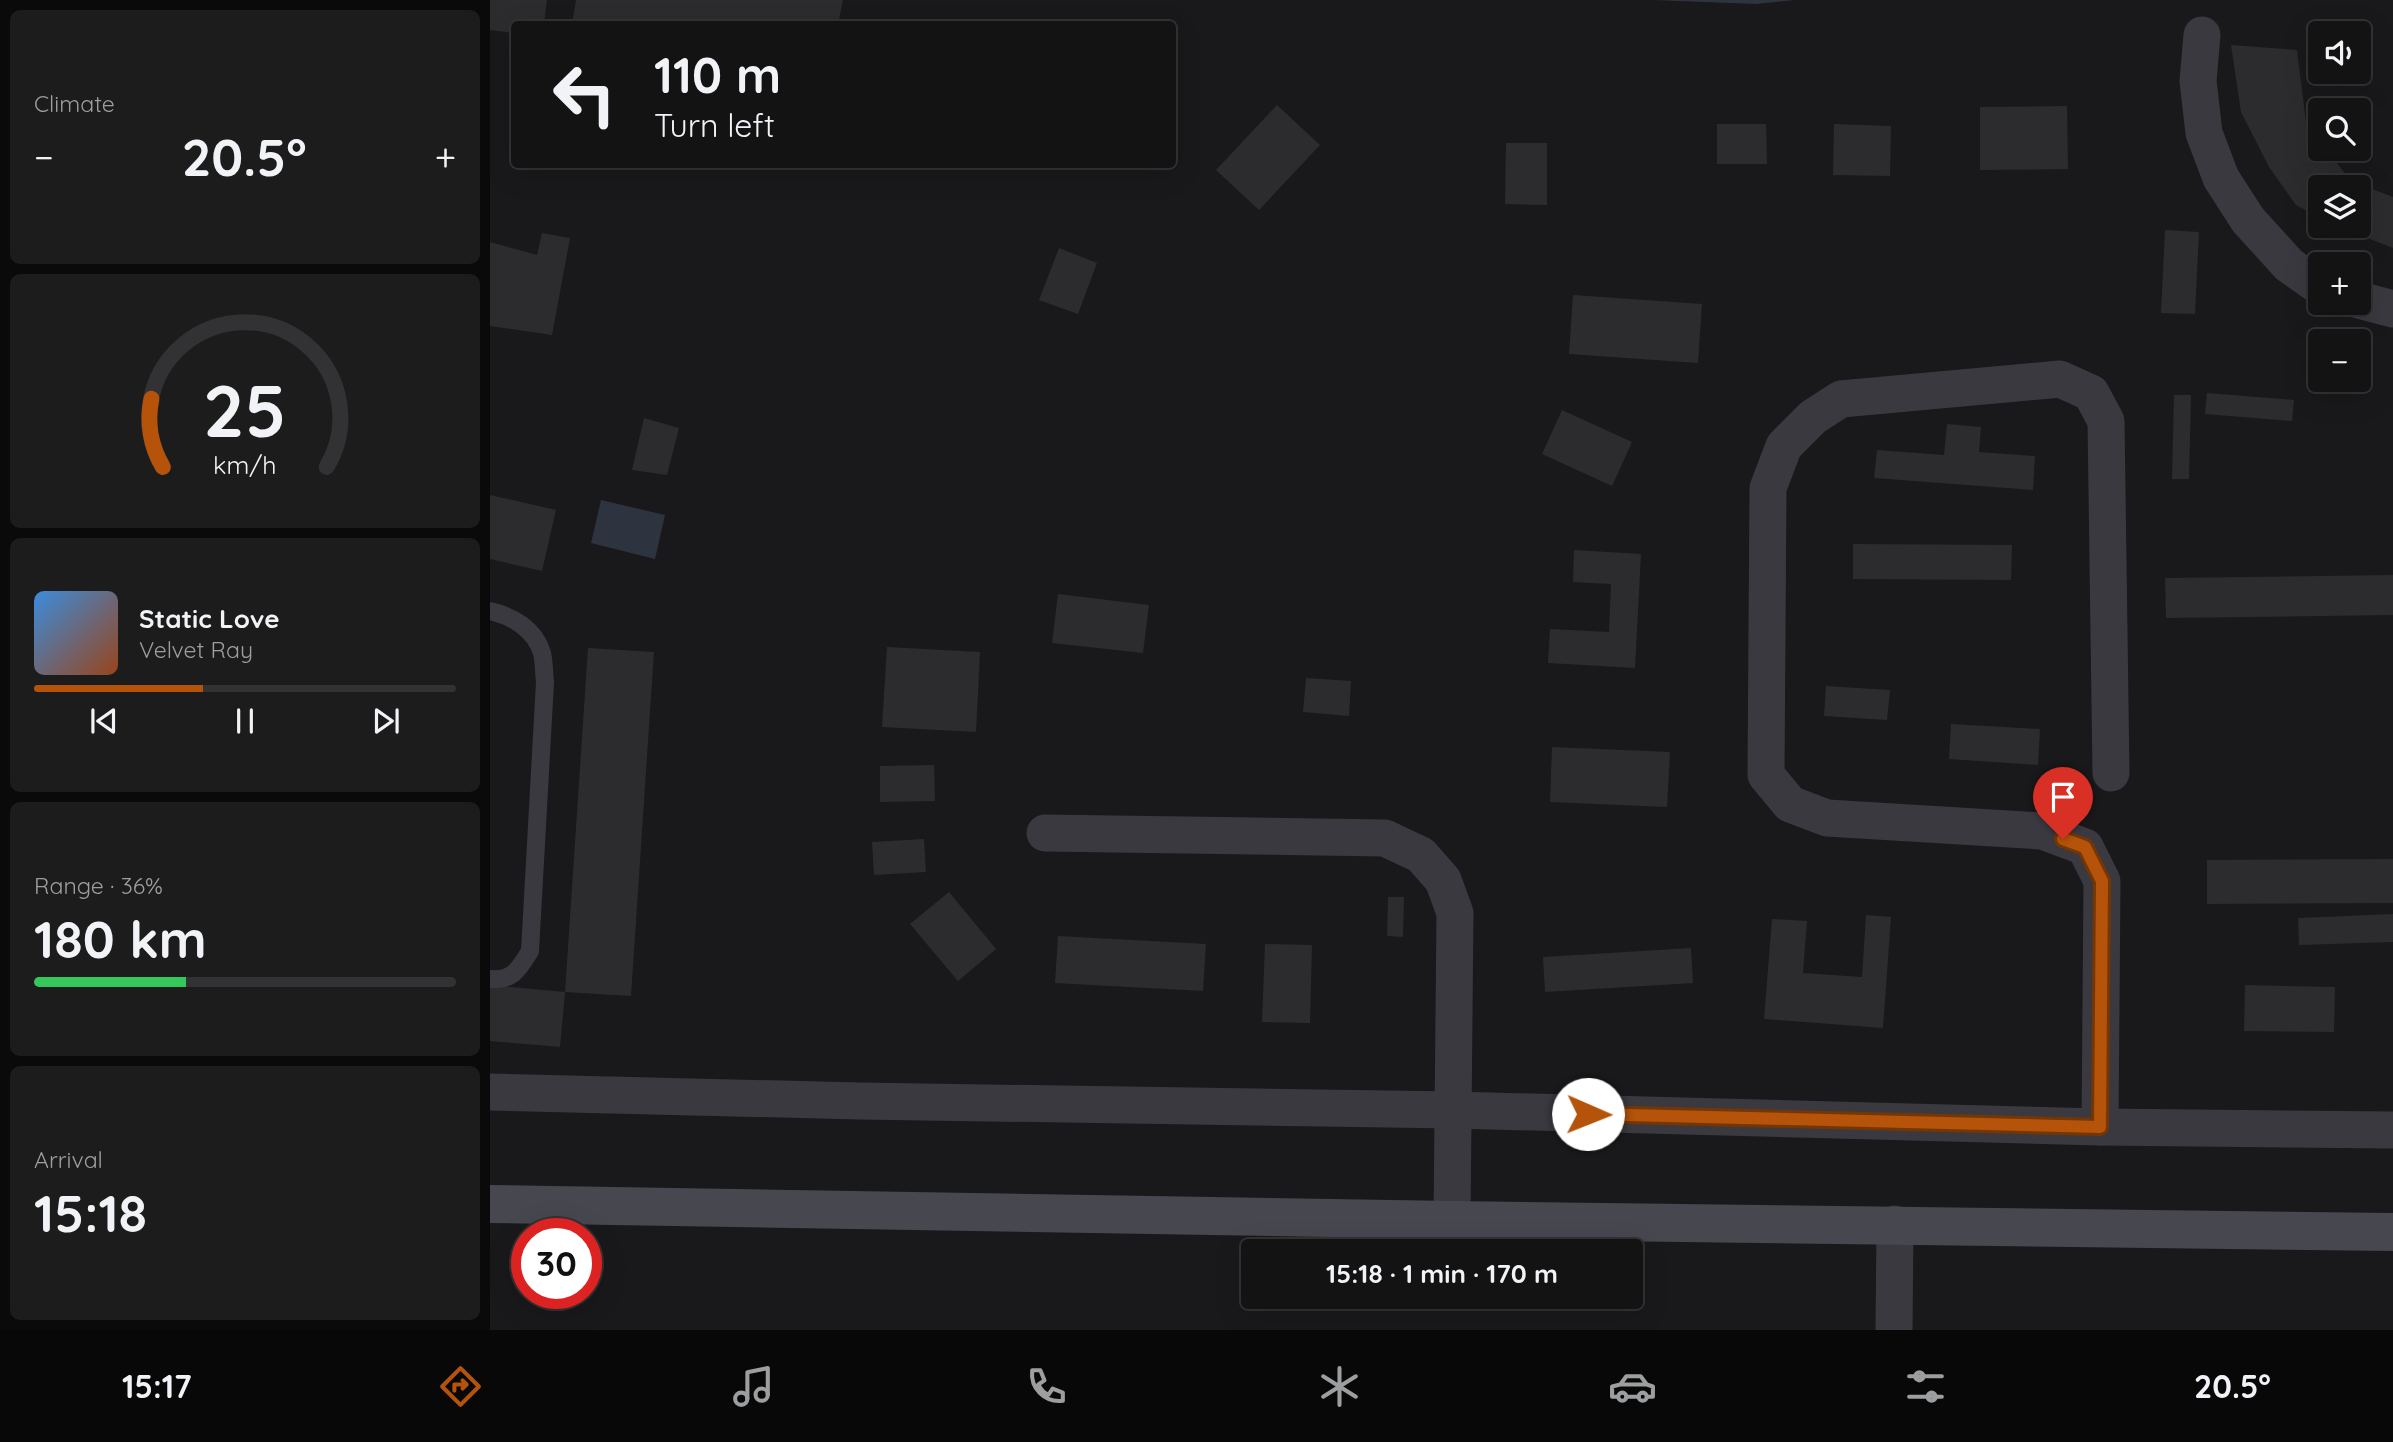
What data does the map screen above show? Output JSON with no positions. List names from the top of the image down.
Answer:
{
  "page": {
    "tile": [
      "Climate",
      ["Range · 36%", "180 km"],
      ["Arrival", "15:18"]
    ],
    "map_buttons": ["+", "−"],
    "turn": ["110 m", "Turn left"],
    "heat": ["−", "20.5°", "+"],
    "song": ["Static Love", "Velvet Ray"],
    "limit": "30",
    "trip": "15:18 · 1 min · 170 m",
    "tabs": ["15:17", "20.5°"],
    "gauge": ["25", "km/h"]
  }
}
